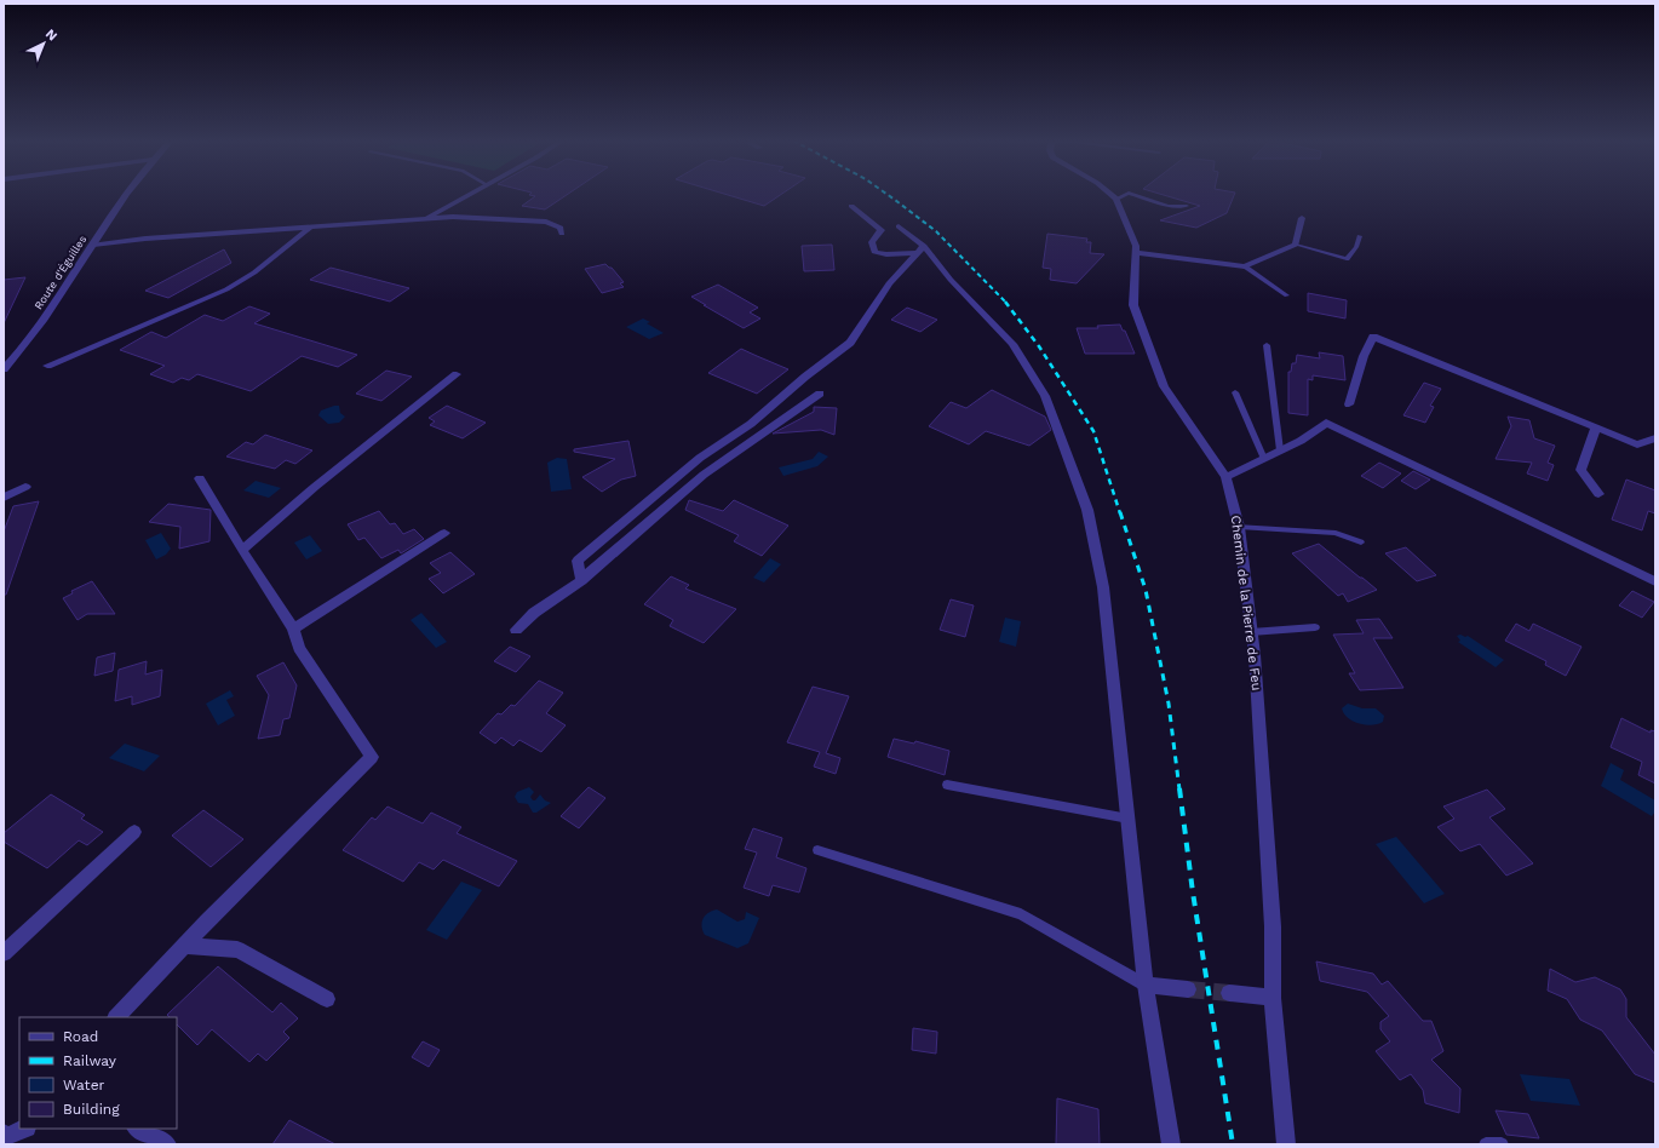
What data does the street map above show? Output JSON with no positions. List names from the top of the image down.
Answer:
{
  "streets": {
    "street": ["Route d'Éguilles", "Chemin de la Pierre de Feu"]
  },
  "legend": [
    "Road",
    "Railway",
    "Water",
    "Building"
  ],
  "north": "top right"
}
